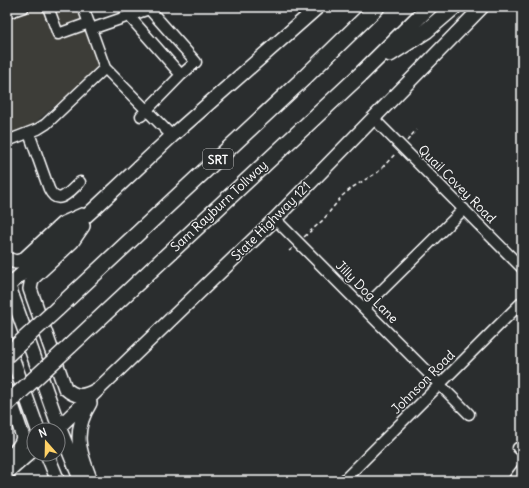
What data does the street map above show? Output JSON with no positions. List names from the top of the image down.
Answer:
{
  "streets": {
    "highway": ["SRT", "Sam Rayburn Tollway"],
    "main road": ["State Highway 121"],
    "street": ["Quail Covey Road", "Jilly Dog Lane", "Johnson Road"]
  },
  "crossings": [
    ["Quail Covey Road", "State Highway 121"],
    ["State Highway 121", "Jilly Dog Lane"],
    ["Jilly Dog Lane", "Johnson Road"]
  ],
  "north": "top"
}
